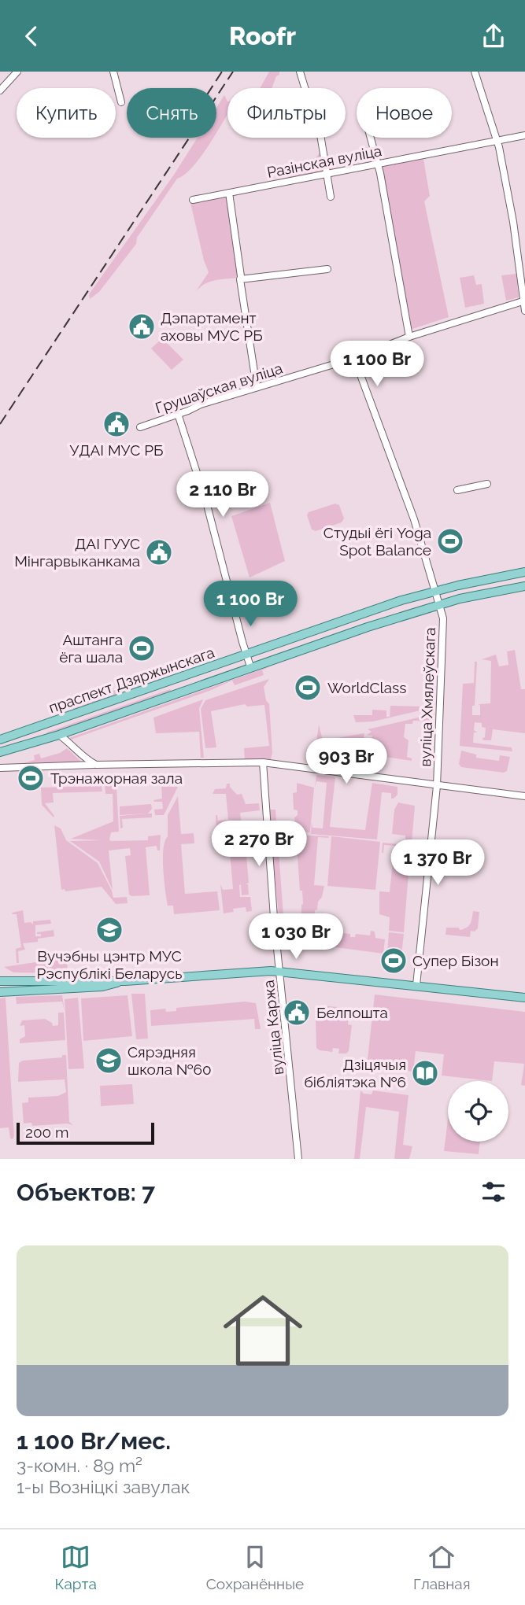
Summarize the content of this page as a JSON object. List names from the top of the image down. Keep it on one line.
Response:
{"streets":{"main road":["праспект Дзяржынскага"],"street":["Разінская вуліца","Грушаўская вуліца","вуліца Хмялеўскага","вуліца Каржа"]},"crossings":[["Грушаўская вуліца","вуліца Хмялеўскага"],["праспект Дзяржынскага","вуліца Хмялеўскага"]],"places":{"public building":["Дэпартамент аховы МУС РБ","УДАІ МУС РБ","ДАІ ГУУС Мінгарвыканкама","Белпошта"],"sports":["Студыі ёгі Yoga Spot Balance","Аштанга ёга шала","WorldClass","Трэнажорная зала","Супер Бізон"],"school or university":["Вучэбны цэнтр МУС Рэспублікі Беларусь","Сярэдняя школа №60"],"library":["Дзіцячыя бібліятэка №6"]},"scale_bar":"200 m","page":{"header":"Roofr","chip":["Купить","Снять","Фильтры","Новое"],"price":["1 100 Br","2 110 Br","1 100 Br","903 Br","2 270 Br","1 370 Br","1 030 Br"],"scale":"200 m","heading":"Объектов: 7","list":[{"name":"1 100 Br/мес.","note":"3-комн. · 89 m² · 1-ы Возніцкі завулак"}],"tabs":["Карта","Сохранённые","Главная"]}}
